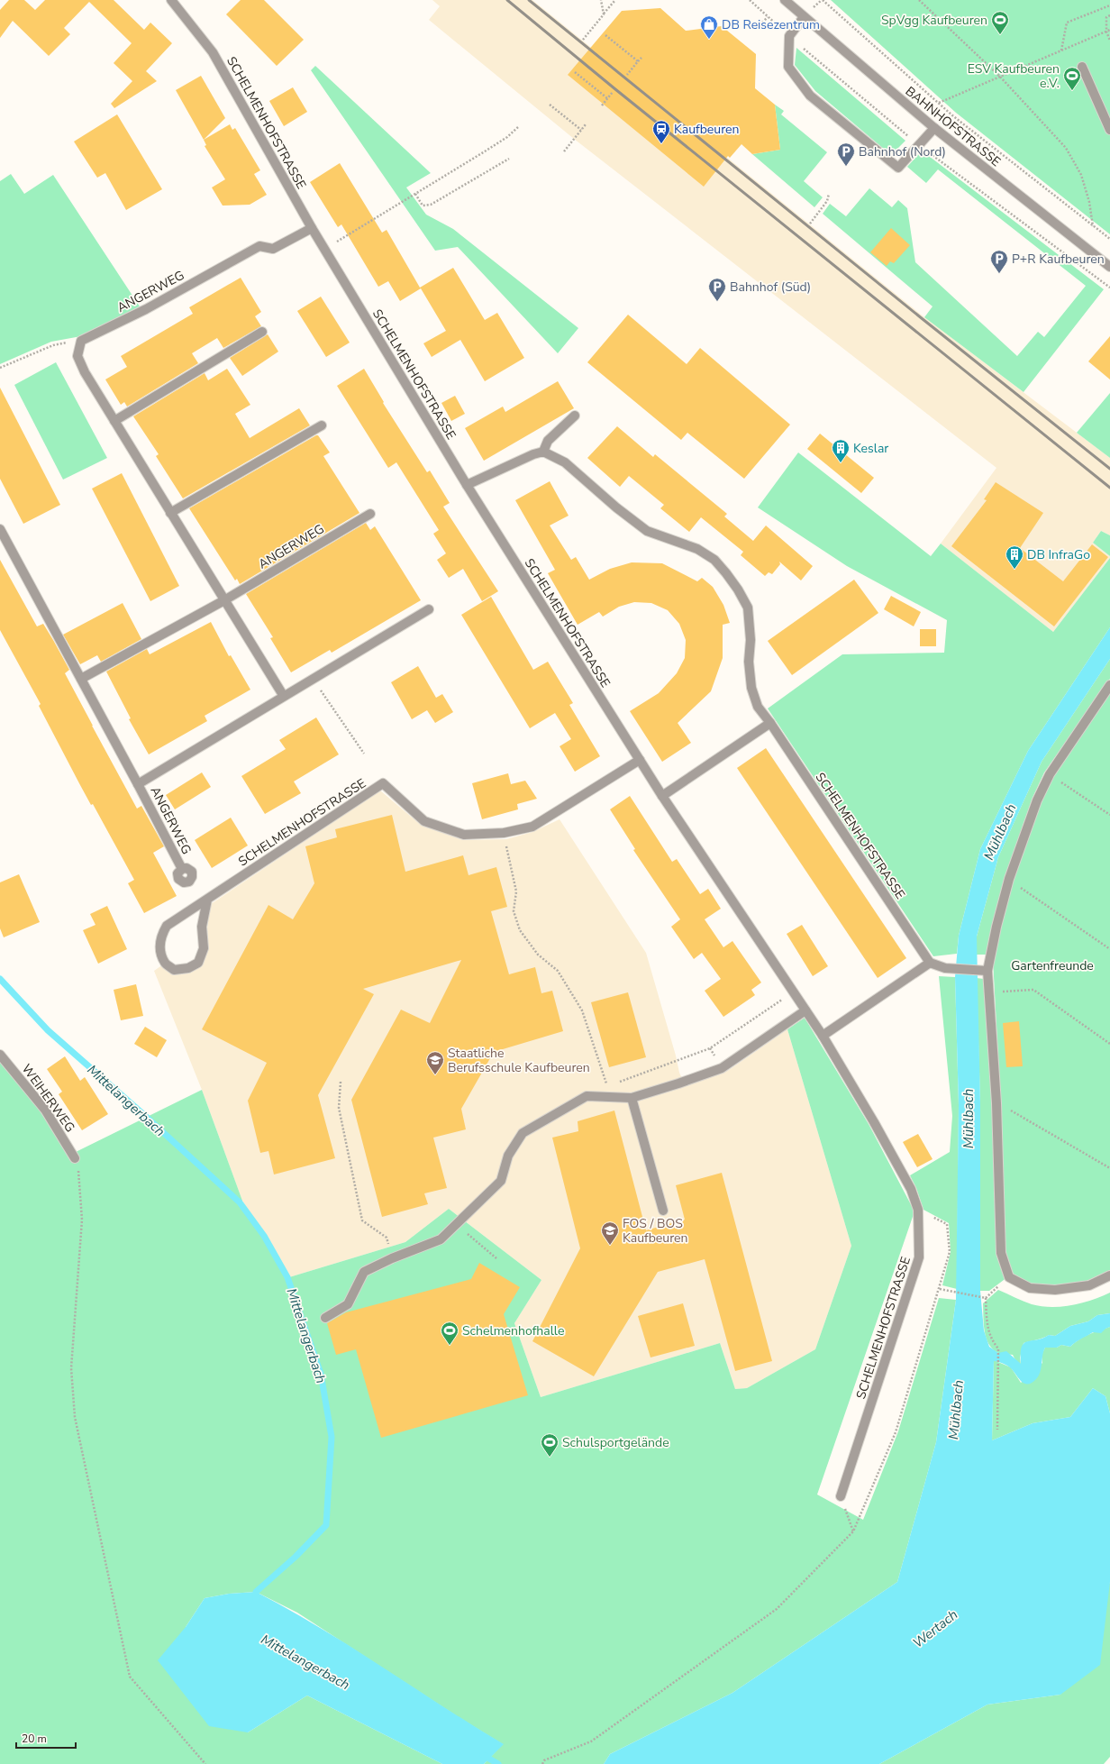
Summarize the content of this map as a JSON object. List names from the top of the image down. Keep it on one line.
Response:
{"streets":{"street":["SCHELMENHOFSTRASSE","BAHNHOFSTRASSE","ANGERWEG","WEIHERWEG"]},"crossings":[["SCHELMENHOFSTRASSE","ANGERWEG"]],"water":["Mühlbach","Mittelangerbach","Wertach"],"parks":["Gartenfreunde"],"places":{"sports":["SpVgg Kaufbeuren","ESV Kaufbeuren e.V.","Schelmenhofhalle","Schulsportgelände"],"shop":["DB Reisezentrum"],"station":["Kaufbeuren"],"parking":["Bahnhof (Nord)","P+R Kaufbeuren","Bahnhof (Süd)"],"building":["Keslar","DB InfraGo"],"school or university":["Staatliche Berufsschule Kaufbeuren","FOS / BOS Kaufbeuren"]},"scale_bar":"20 m"}
